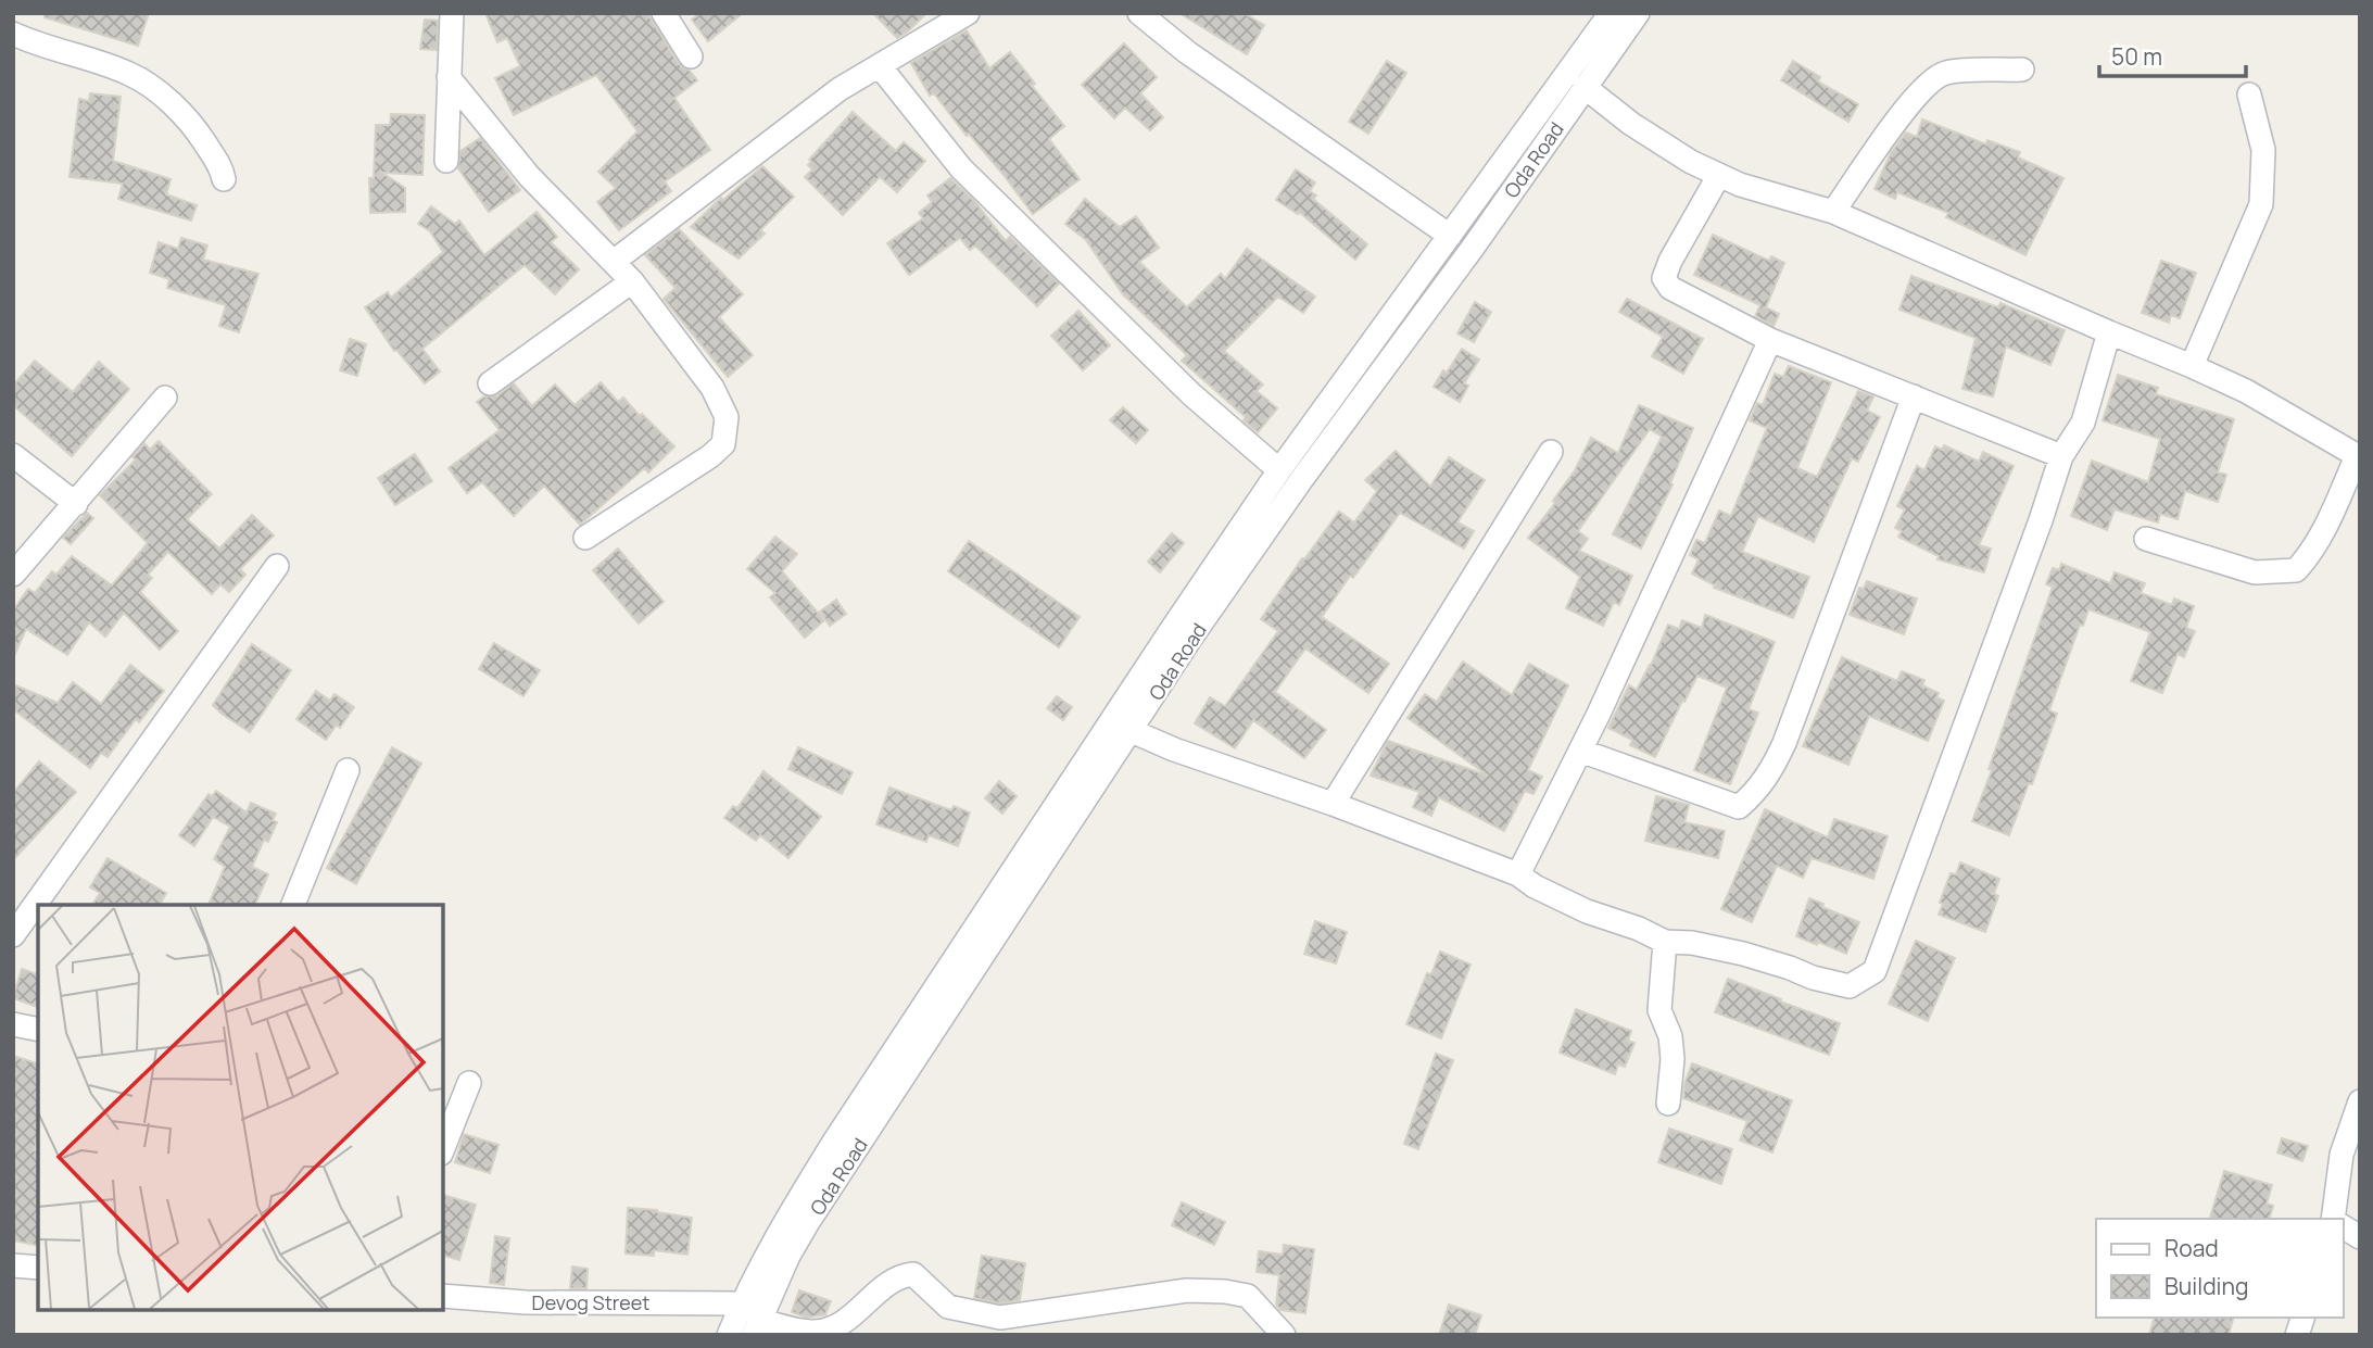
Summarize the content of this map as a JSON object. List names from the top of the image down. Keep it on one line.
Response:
{"streets":{"street":["Oda Road","Devog Street"]},"crossings":[["Oda Road","Devog Street"]],"legend":["Road","Building"],"scale_bar":"50 m"}
